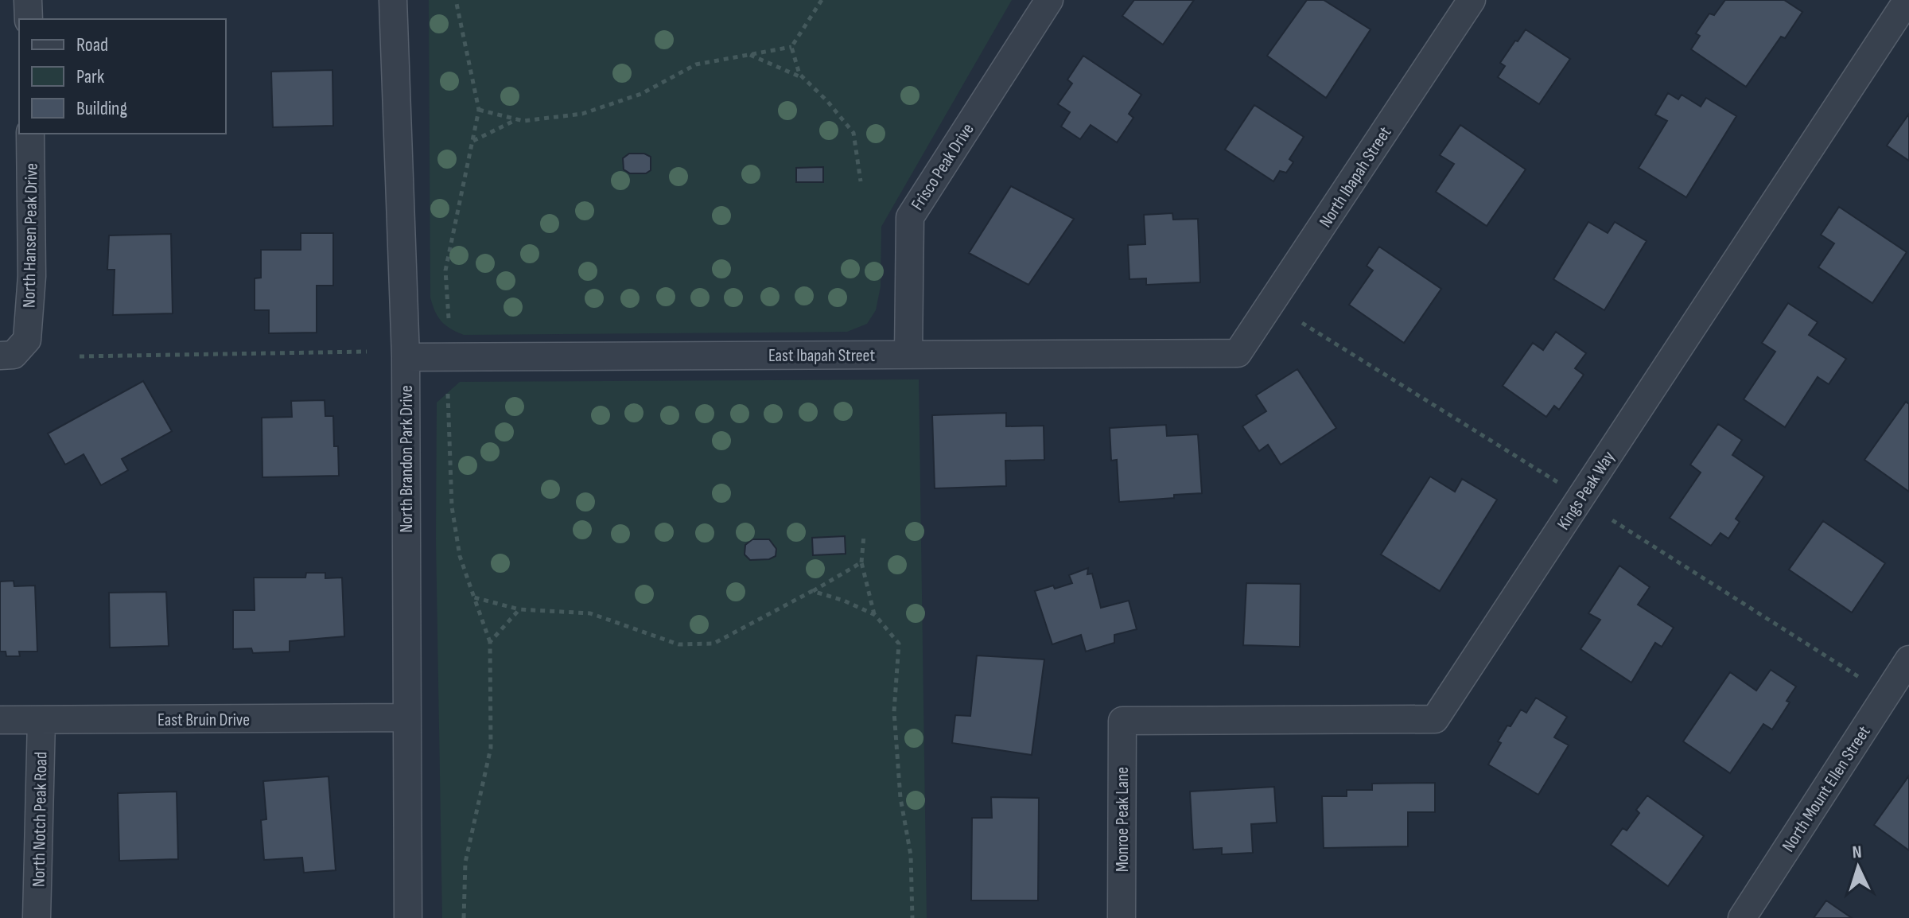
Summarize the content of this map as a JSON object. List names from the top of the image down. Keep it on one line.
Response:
{"streets":{"street":["Frisco Peak Drive","North Ibapah Street","North Hansen Peak Drive","East Ibapah Street","North Brandon Park Drive","Kings Peak Way","East Bruin Drive","North Mount Ellen Street","North Notch Peak Road","Monroe Peak Lane"]},"crossings":[["Frisco Peak Drive","East Ibapah Street"],["North Ibapah Street","East Ibapah Street"],["East Ibapah Street","North Brandon Park Drive"],["North Brandon Park Drive","East Bruin Drive"],["Kings Peak Way","Monroe Peak Lane"],["East Bruin Drive","North Notch Peak Road"]],"legend":["Road","Park","Building"],"north":"top"}
